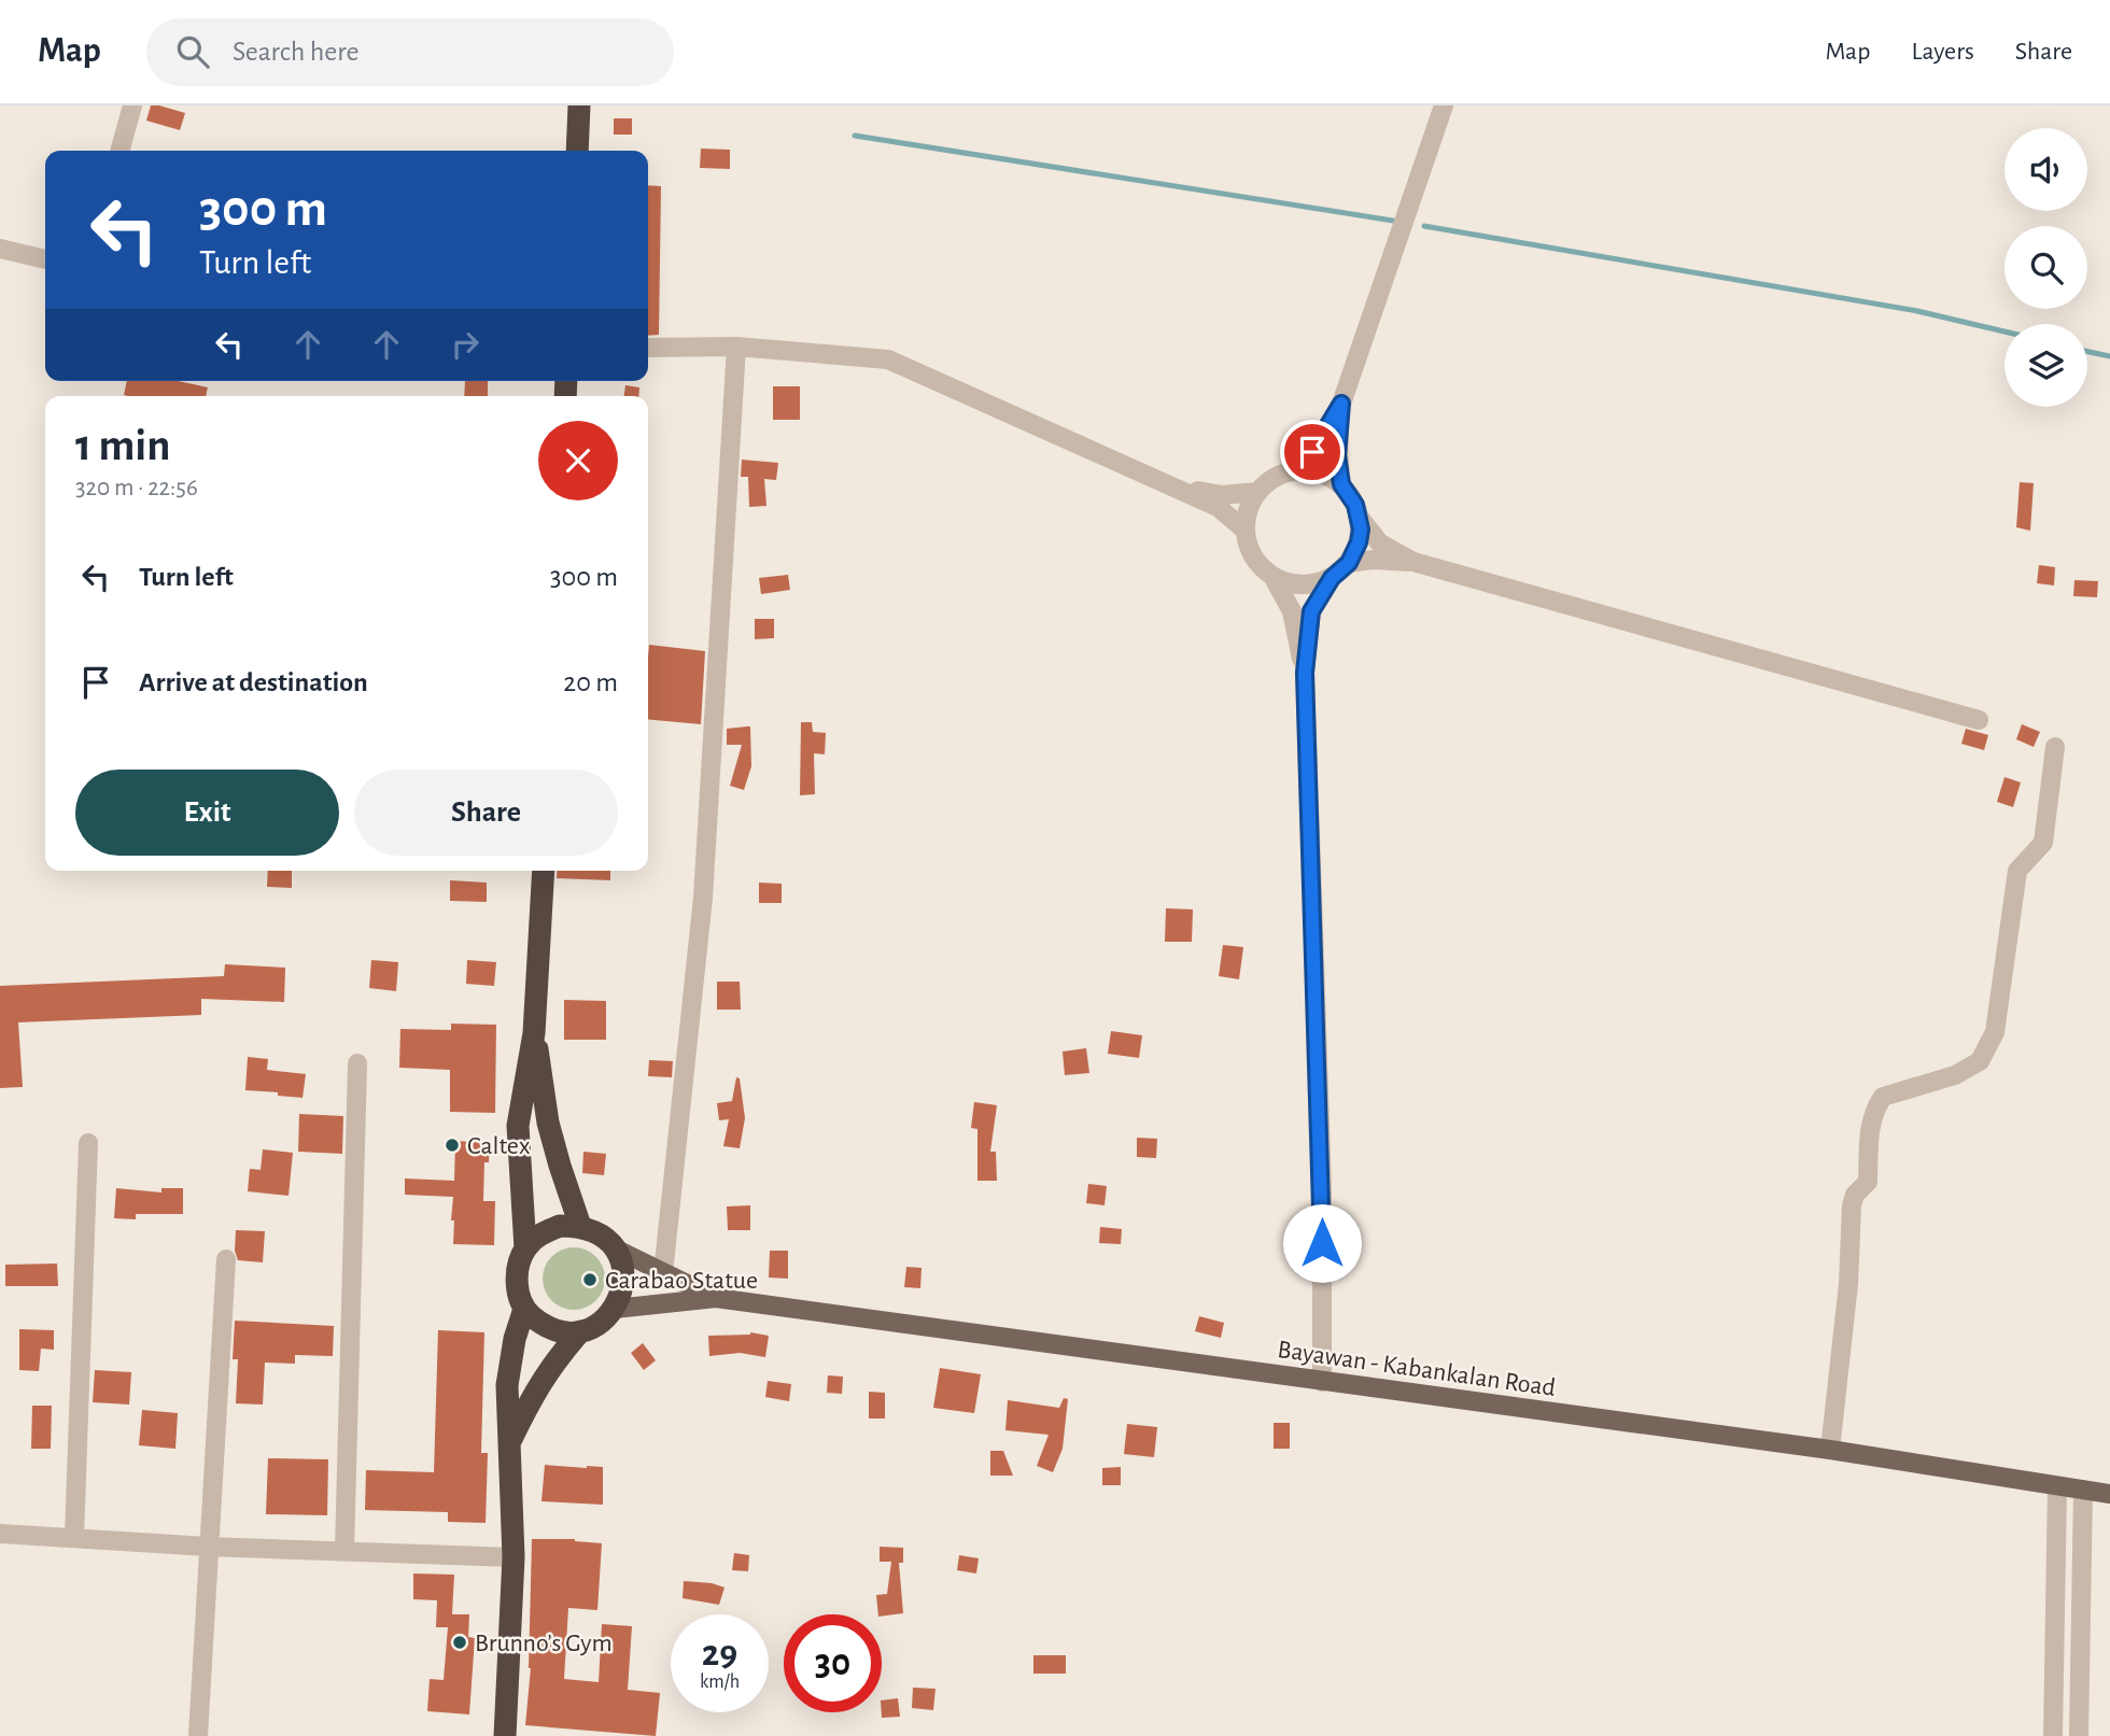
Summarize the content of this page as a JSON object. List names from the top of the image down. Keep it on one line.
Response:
{"streets":{"main road":["Bayawan - Kabankalan Road"]},"places":["Caltex","Carabao Statue","Brunno’s Gym"],"page":{"header":"Map","search":"Search here","nav":["Map","Layers","Share"],"turn":["300 m","Turn left"],"heading":["1 min","320 m · 22:56"],"list":[{"name":"Turn left","value":"300 m"},{"name":"Arrive at destination","value":"20 m"}],"buttons":["Exit","Share"],"speed":"29 km/h","limit":"30"}}
